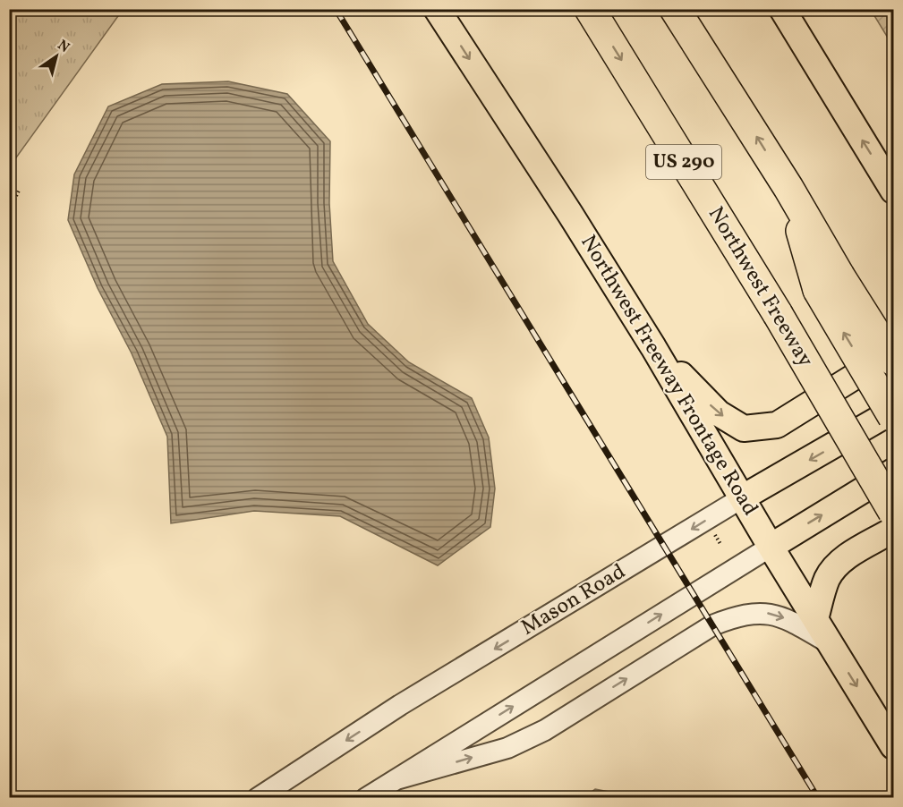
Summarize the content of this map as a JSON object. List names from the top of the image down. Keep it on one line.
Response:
{"streets":{"highway":["US 290","Northwest Freeway"],"main road":["Northwest Freeway Frontage Road","Mason Road"]},"crossings":[["Northwest Freeway Frontage Road","Mason Road"]],"one_way":["Northwest Freeway Frontage Road"],"north":"top right"}
